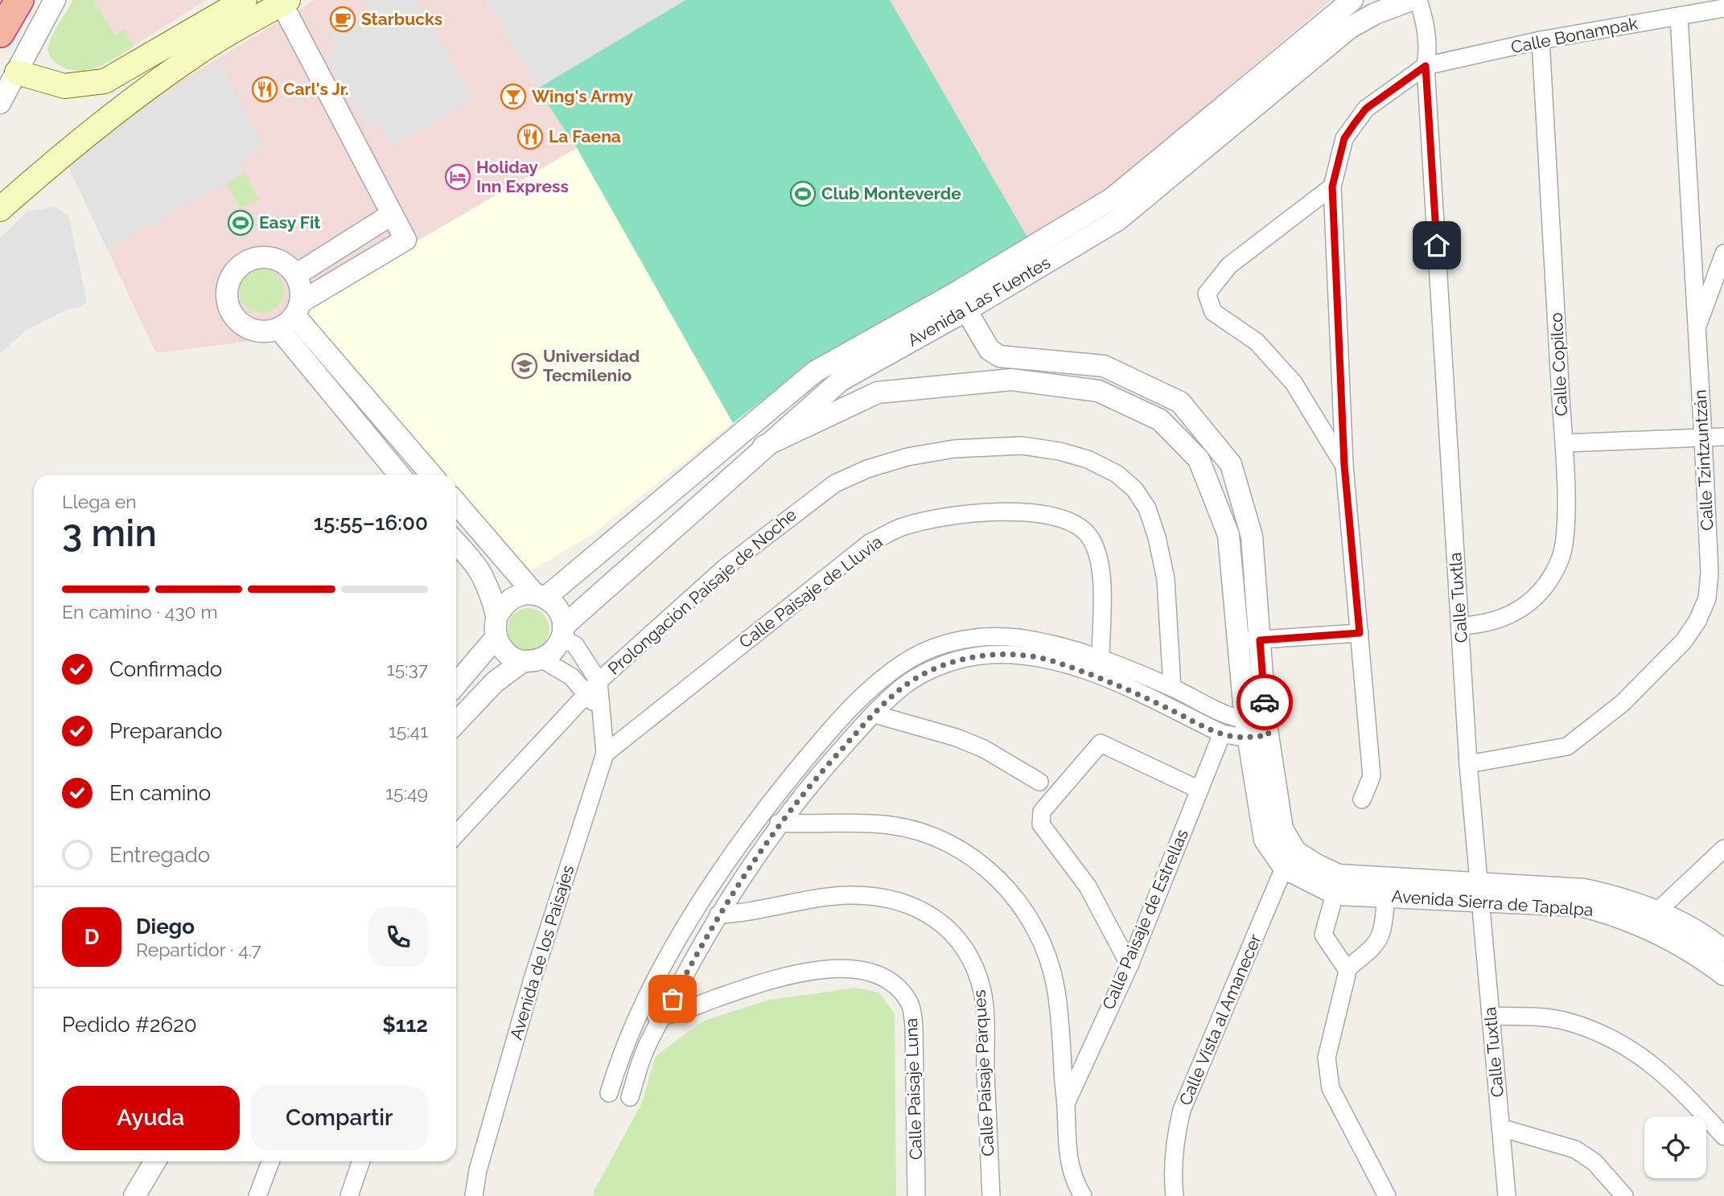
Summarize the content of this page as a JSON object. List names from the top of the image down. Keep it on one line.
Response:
{"streets":{"street":["Calle Bonampak","Avenida Las Fuentes","Calle Copilco","Calle Tzintzuntzán","Prolongación Paisaje de Noche","Calle Paisaje de Lluvia","Calle Tuxtla","Avenida Sierra de Tapalpa","Calle Paisaje de Estrellas","Avenida de los Paisajes","Calle Vista al Amanecer","Calle Paisaje Parques","Calle Paisaje Luna"]},"crossings":[["Calle Bonampak","Calle Copilco"],["Calle Bonampak","Calle Tzintzuntzán"],["Calle Bonampak","Calle Tuxtla"],["Avenida Las Fuentes","Avenida de los Paisajes"],["Calle Copilco","Calle Tuxtla"],["Calle Tzintzuntzán","Calle Tuxtla"],["Prolongación Paisaje de Noche","Avenida de los Paisajes"],["Calle Paisaje de Lluvia","Avenida de los Paisajes"],["Calle Tuxtla","Avenida Sierra de Tapalpa"],["Avenida Sierra de Tapalpa","Calle Vista al Amanecer"]],"places":{"cafe":["Starbucks"],"restaurant":["Carl's Jr.","La Faena"],"bar":["Wing's Army"],"hotel":["Holiday Inn Express"],"sports":["Club Monteverde","Easy Fit"],"school or university":["Universidad Tecmilenio"]},"page":{"heading":["3 min","Llega en","15:55–16:00"],"panel":["Diego","Repartidor · 4.7","Pedido #2620","$112"],"bar":"En camino · 430 m","list":[["Confirmado","15:37"],["Preparando","15:41"],["En camino","15:49"],"Entregado"],"round":"D","buttons":["Ayuda","Compartir"]}}
